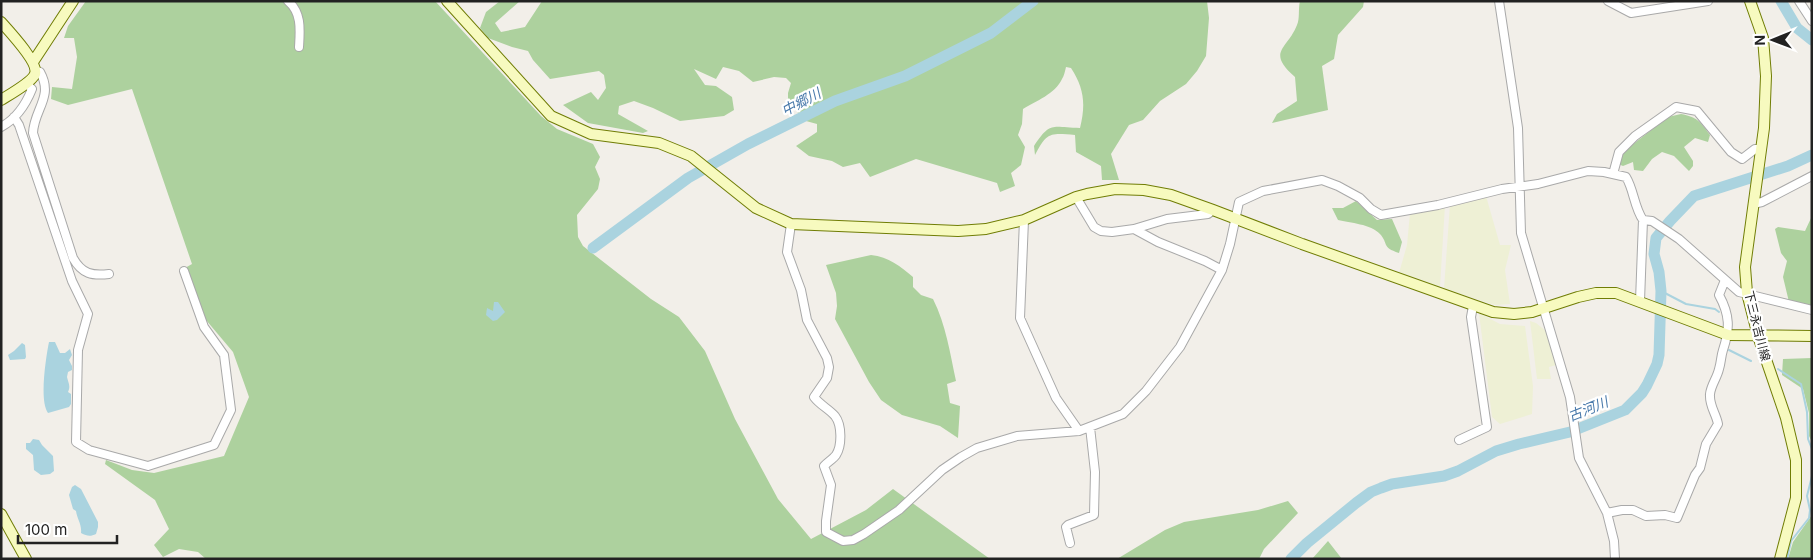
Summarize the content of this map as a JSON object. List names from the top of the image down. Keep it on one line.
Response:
{"streets":{"street":["下三永吉川線"]},"water":["中郷川","古河川"],"scale_bar":"100 m","north":"left"}
